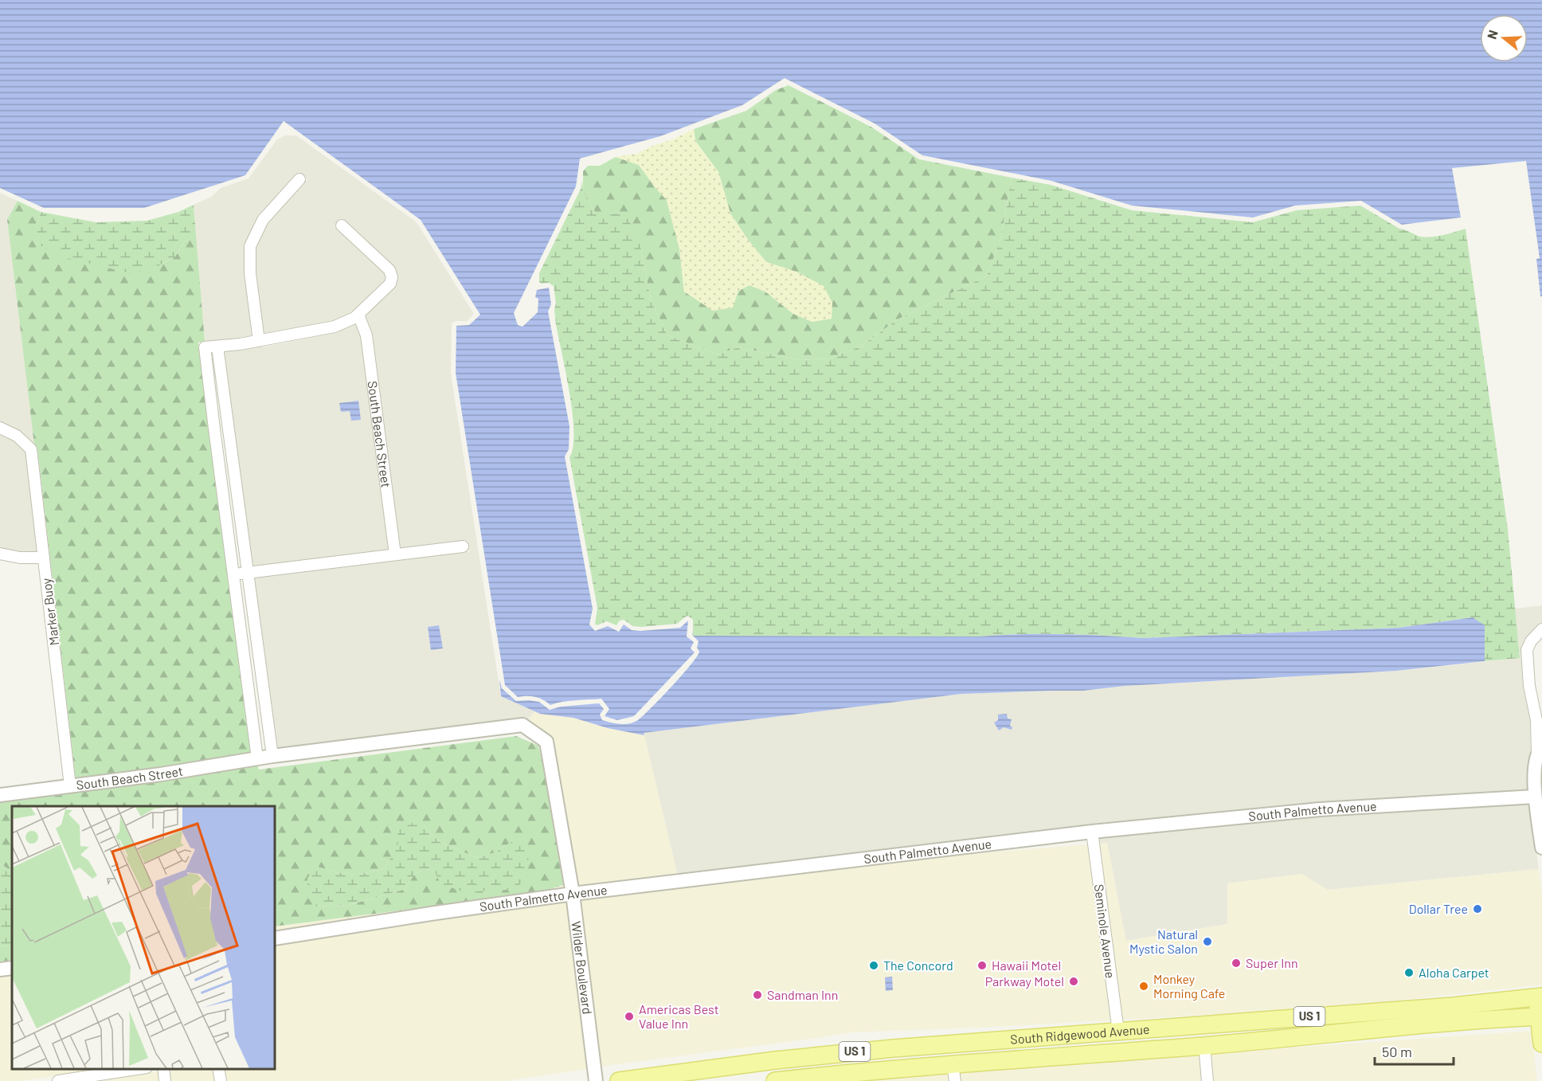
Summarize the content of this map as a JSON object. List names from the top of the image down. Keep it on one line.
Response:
{"streets":{"main road":["US 1","South Ridgewood Avenue"],"street":["South Beach Street","Marker Buoy","South Palmetto Avenue","Seminole Avenue","Wilder Boulevard"]},"crossings":[["South Beach Street","Marker Buoy"],["South Beach Street","Wilder Boulevard"],["South Palmetto Avenue","Seminole Avenue"],["South Palmetto Avenue","Wilder Boulevard"],["Seminole Avenue","South Ridgewood Avenue"]],"places":["Dollar Tree","Natural Mystic Salon","Super Inn","The Concord","Hawaii Motel","Aloha Carpet","Parkway Motel","Monkey Morning Cafe","Sandman Inn","Americas Best Value Inn"],"scale_bar":"50 m","north":"left"}
